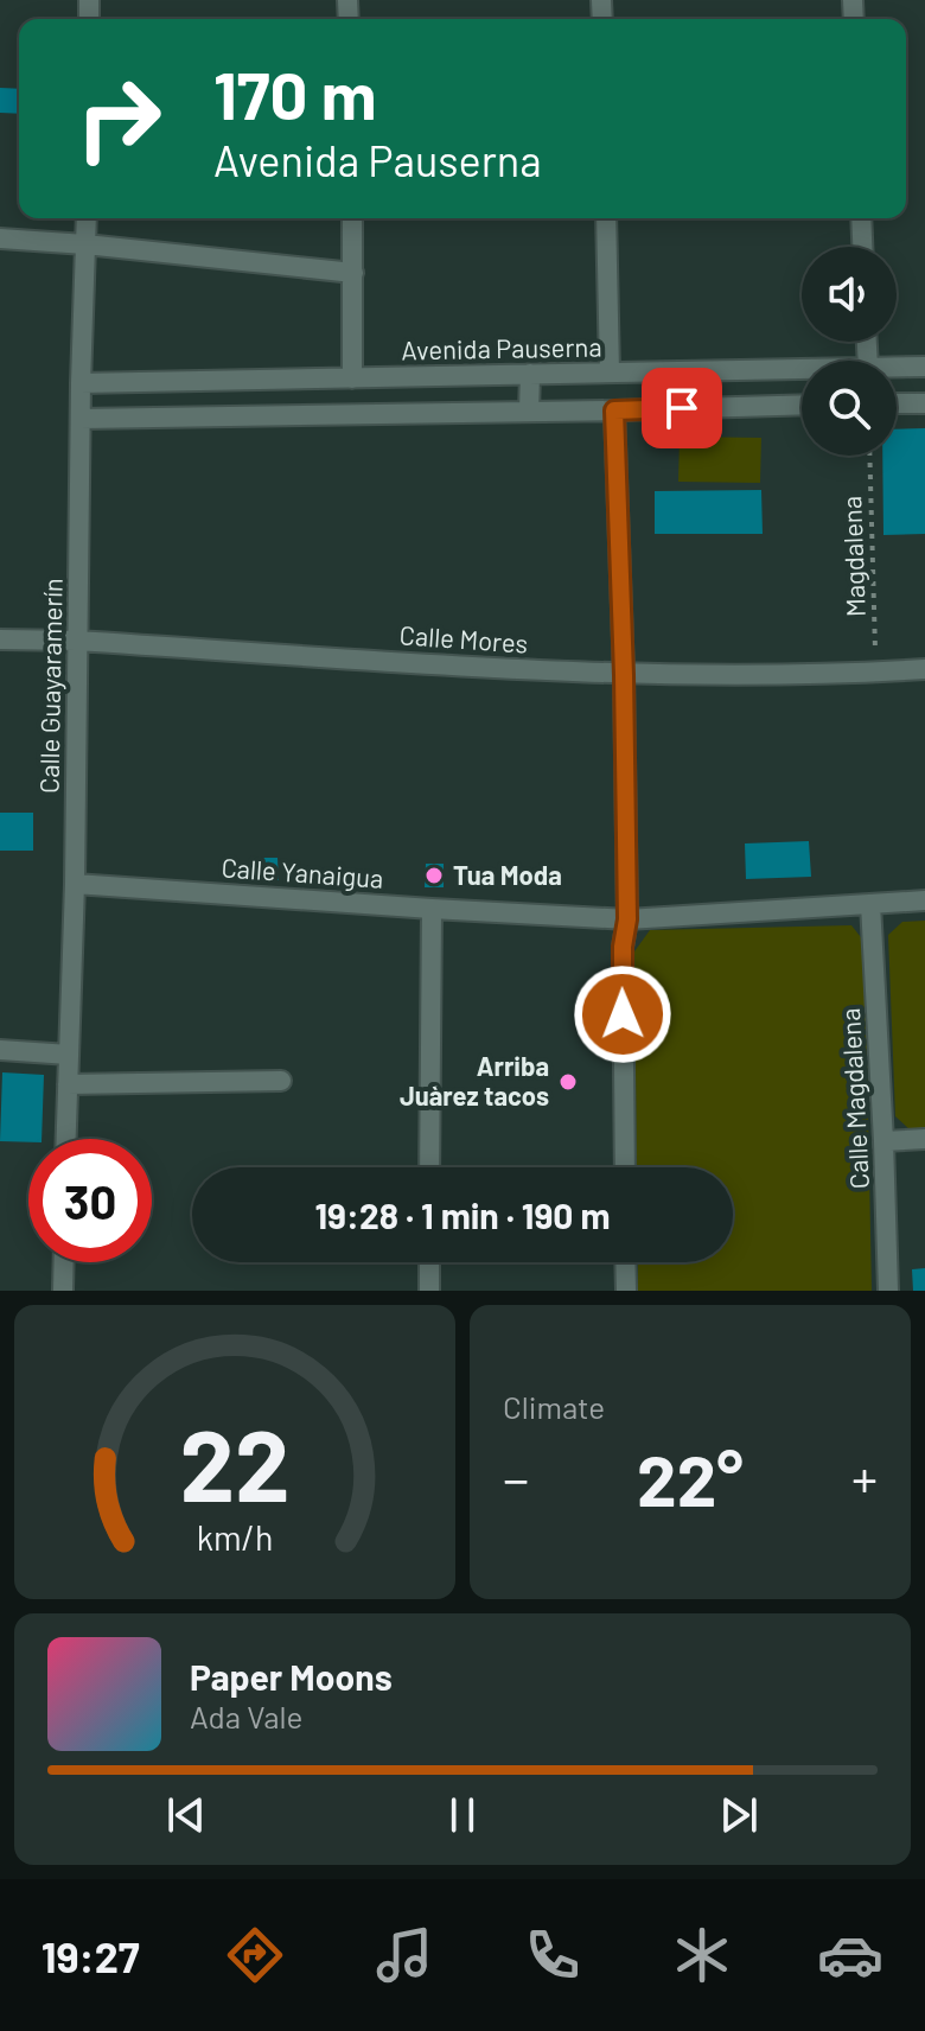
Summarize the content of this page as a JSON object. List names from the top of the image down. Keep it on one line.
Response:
{"streets":{"street":["Avenida Pauserna","Calle Mores","Calle Guayaramerín","Calle Yanaigua","Calle Magdalena"],"path":["Magdalena"]},"crossings":[["Avenida Pauserna","Calle Guayaramerín"],["Magdalena","Calle Mores"],["Calle Mores","Calle Guayaramerín"],["Calle Guayaramerín","Calle Yanaigua"],["Calle Yanaigua","Calle Magdalena"]],"places":["Tua Moda","Arriba Juàrez tacos"],"page":{"turn":["170 m","Avenida Pauserna"],"limit":"30","trip":"19:28 · 1 min · 190 m","tile":"Climate","heat":["−","22°","+"],"song":["Paper Moons","Ada Vale"],"tabs":"19:27","gauge":["22","km/h"]}}
